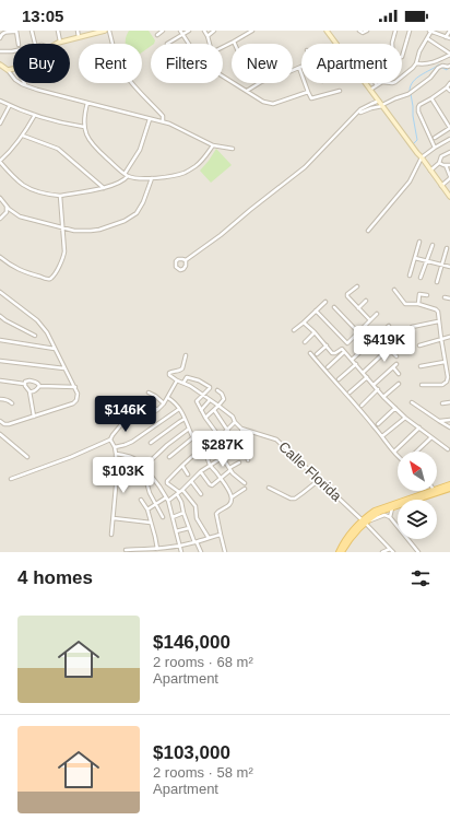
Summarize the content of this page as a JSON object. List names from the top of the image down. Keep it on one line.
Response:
{"streets":{"street":["Calle Florida"]},"north":"top left","page":{"status":"13:05","chip":["Buy","Rent","Filters","New","Apartment"],"price":["$419K","$146K","$287K","$103K"],"heading":"4 homes","list":[{"name":"$146,000","note":"2 rooms · 68 m² · Apartment"},{"name":"$103,000","note":"2 rooms · 58 m² · Apartment"}]}}
